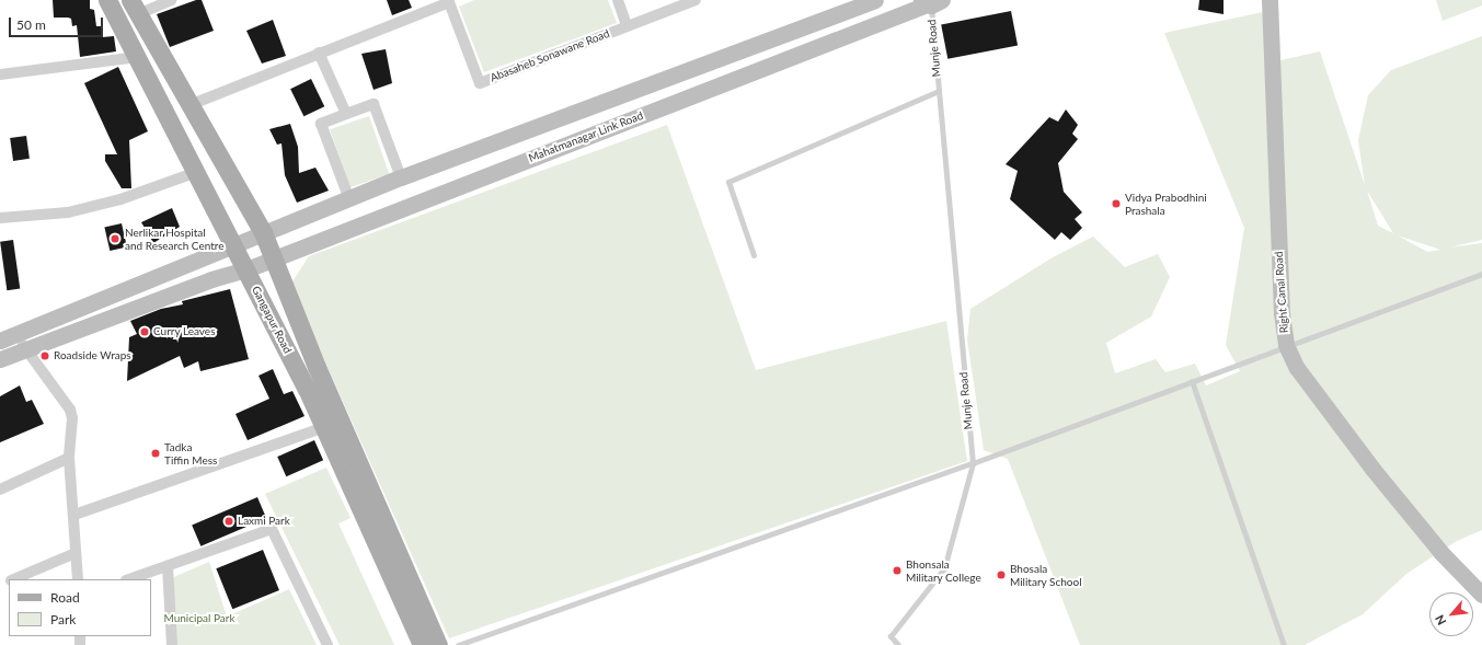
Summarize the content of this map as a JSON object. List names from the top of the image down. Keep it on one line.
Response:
{"streets":{"main road":["Mahatmanagar Link Road","Right Canal Road","Gangapur Road"],"street":["Abasaheb Sonawane Road"],"lane":["Munje Road"]},"crossings":[["Munje Road","Mahatmanagar Link Road"],["Abasaheb Sonawane Road","Gangapur Road"],["Mahatmanagar Link Road","Gangapur Road"]],"parks":["Municipal Park"],"places":["Vidya Prabodhini Prashala","Nerlikar Hospital and Research Centre","Curry Leaves","Roadside Wraps","Tadka Tiffin Mess","Laxmi Park","Bhonsala Military College","Bhosala Military School"],"legend":["Road","Park"],"scale_bar":"50 m","north":"bottom left"}
